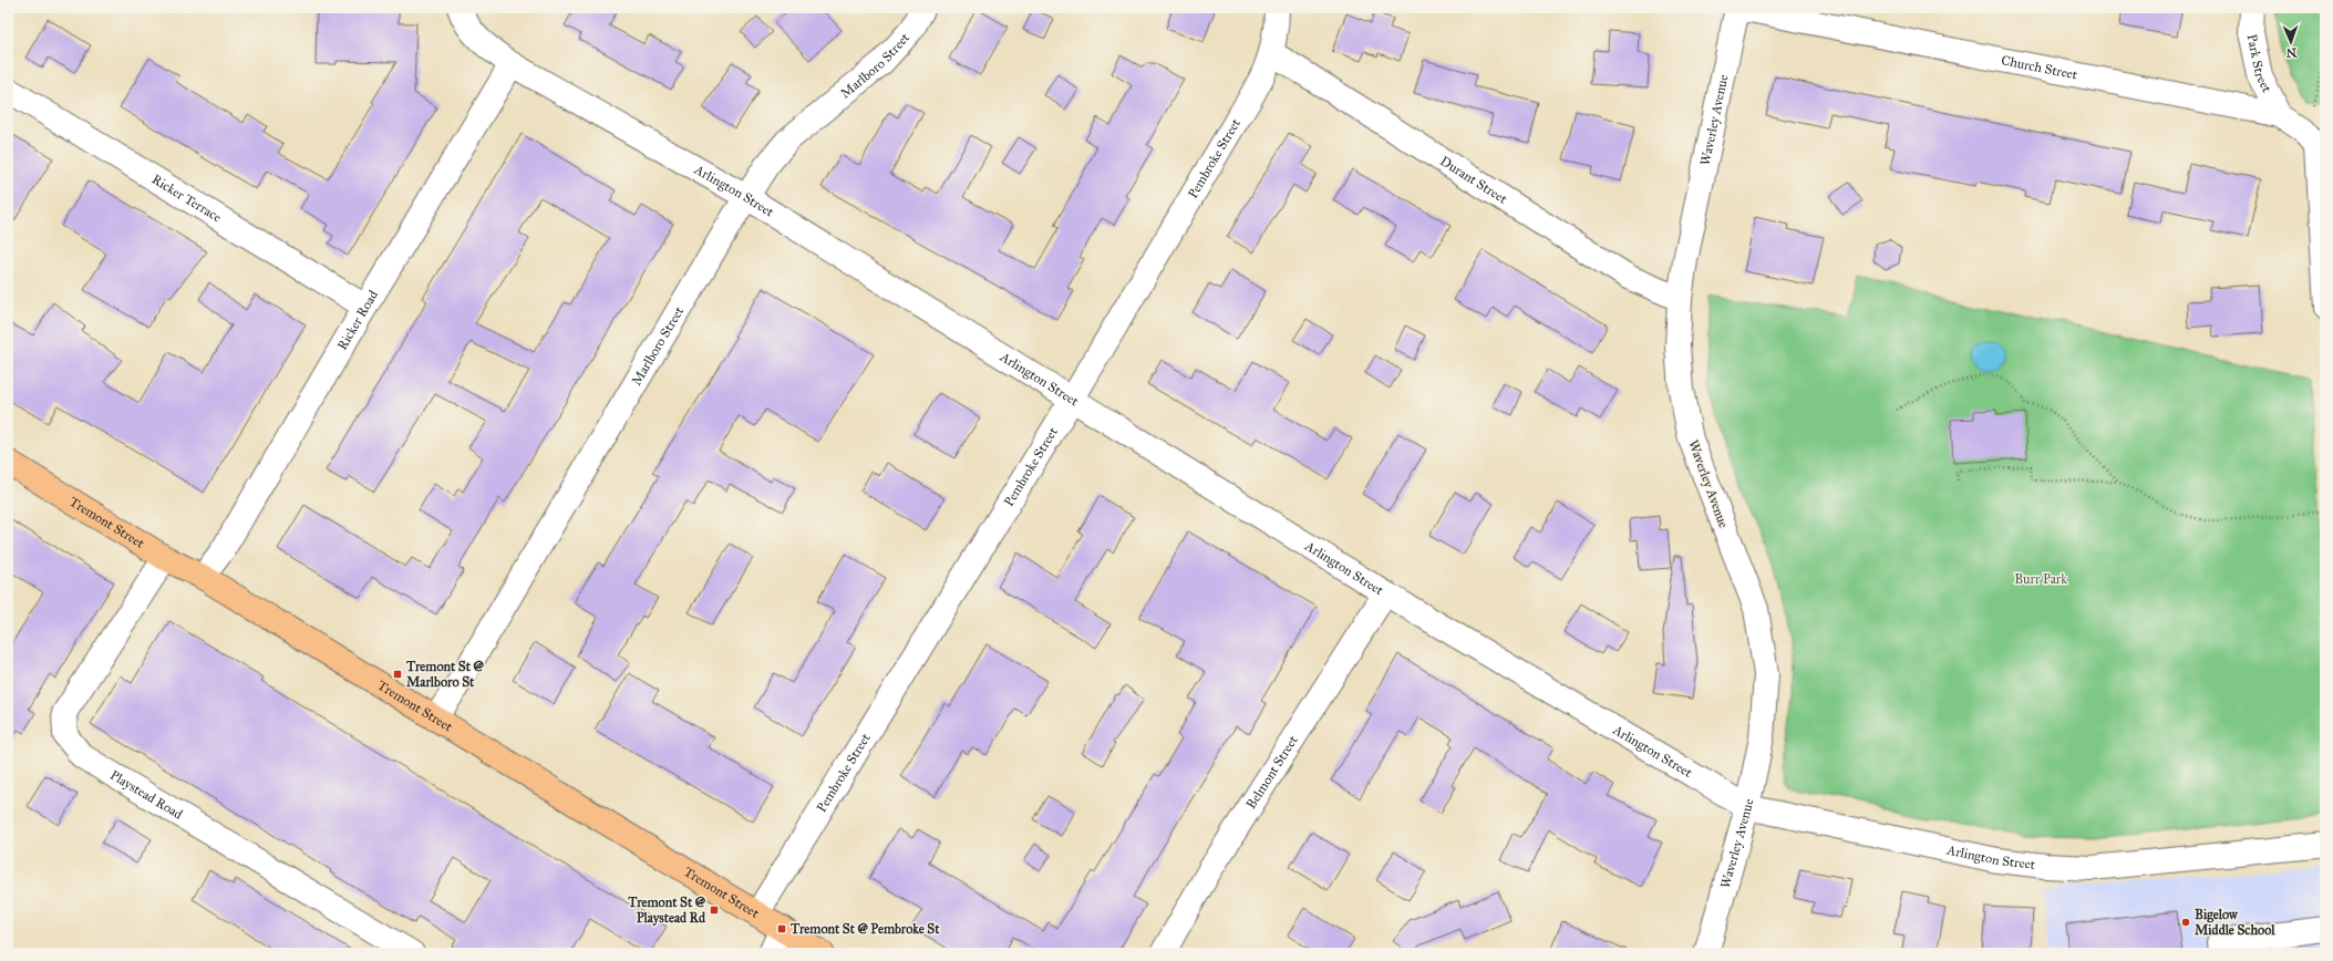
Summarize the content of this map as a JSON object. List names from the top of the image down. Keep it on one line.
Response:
{"streets":{"main road":["Tremont Street"],"street":["Park Street","Marlboro Street","Church Street","Waverley Avenue","Pembroke Street","Durant Street","Arlington Street","Ricker Terrace","Ricker Road","Belmont Street","Playstead Road"]},"crossings":[["Park Street","Church Street"],["Marlboro Street","Arlington Street"],["Marlboro Street","Tremont Street"],["Church Street","Waverley Avenue"],["Waverley Avenue","Durant Street"],["Waverley Avenue","Arlington Street"],["Pembroke Street","Durant Street"],["Pembroke Street","Arlington Street"],["Pembroke Street","Tremont Street"],["Arlington Street","Ricker Road"],["Arlington Street","Belmont Street"],["Ricker Terrace","Ricker Road"],["Ricker Road","Tremont Street"],["Tremont Street","Playstead Road"]],"parks":["Burr Park"],"places":{"transit":["Tremont St @ Marlboro St","Tremont St @ Playstead Rd","Tremont St @ Pembroke St"],"other":["Bigelow Middle School"]},"north":"bottom"}
